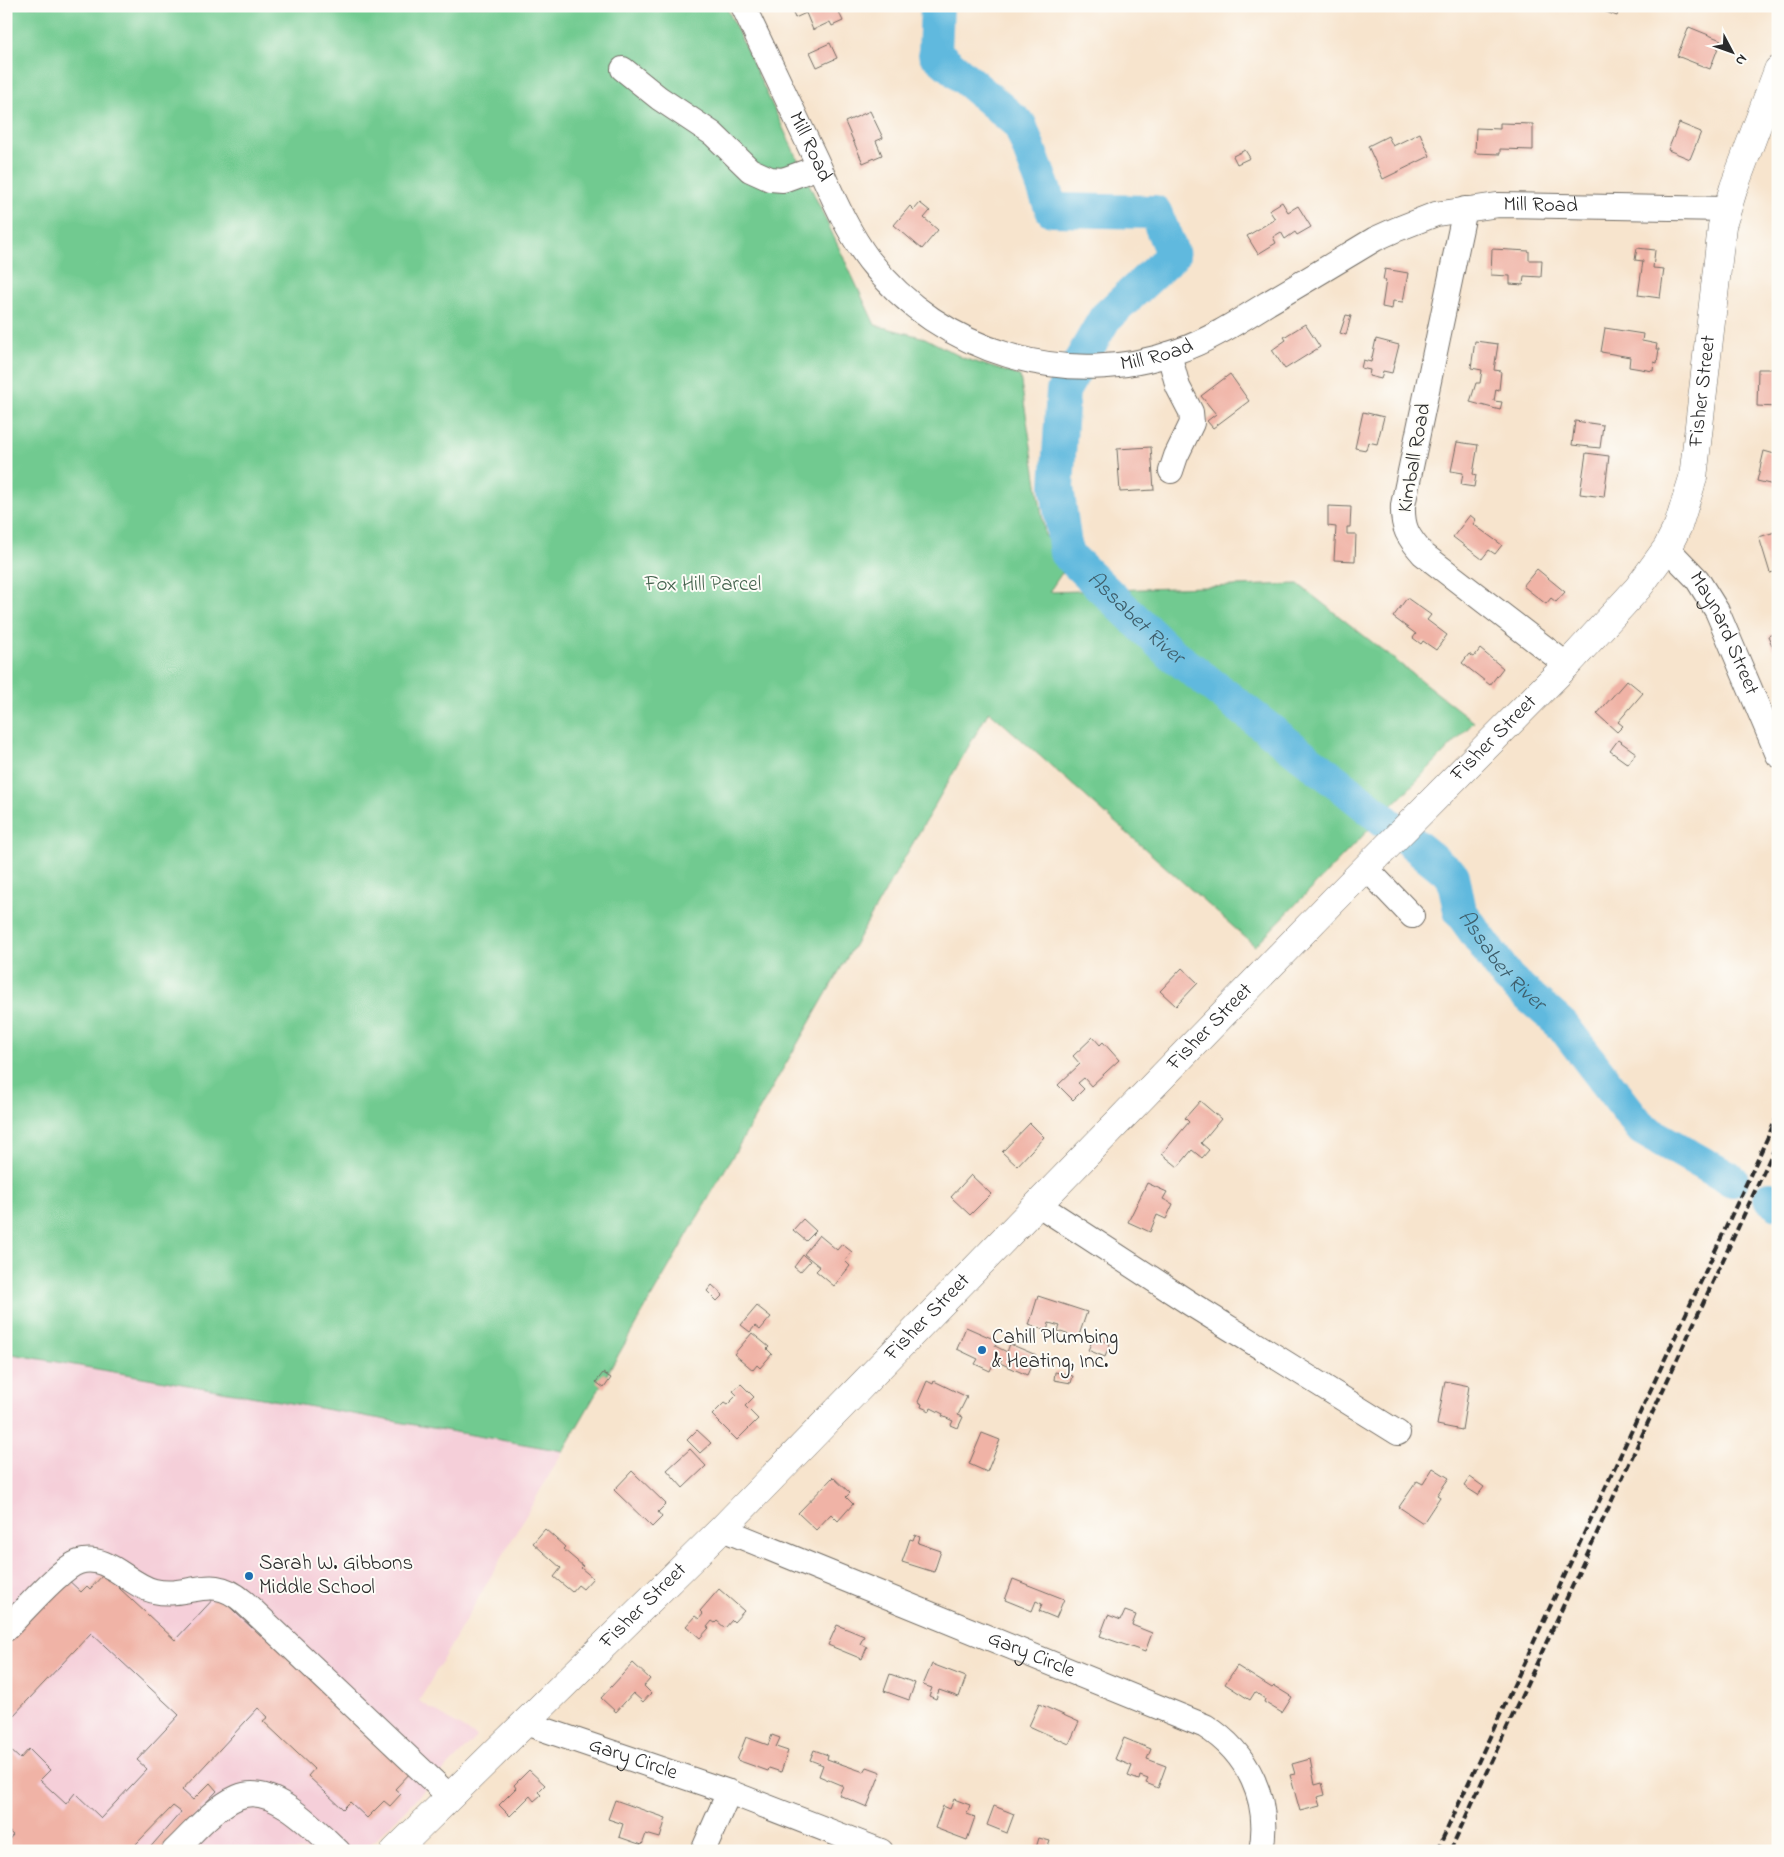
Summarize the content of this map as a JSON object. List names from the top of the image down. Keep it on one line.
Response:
{"streets":{"main road":["Fisher Street"],"street":["Mill Road","Kimball Road","Maynard Street","Gary Circle"]},"crossings":[["Mill Road","Fisher Street"],["Mill Road","Kimball Road"],["Fisher Street","Kimball Road"],["Fisher Street","Maynard Street"],["Fisher Street","Gary Circle"]],"water":["Assabet River"],"parks":["Fox Hill Parcel"],"places":["Cahill Plumbing & Heating, Inc.","Sarah W. Gibbons Middle School"],"north":"bottom right"}
